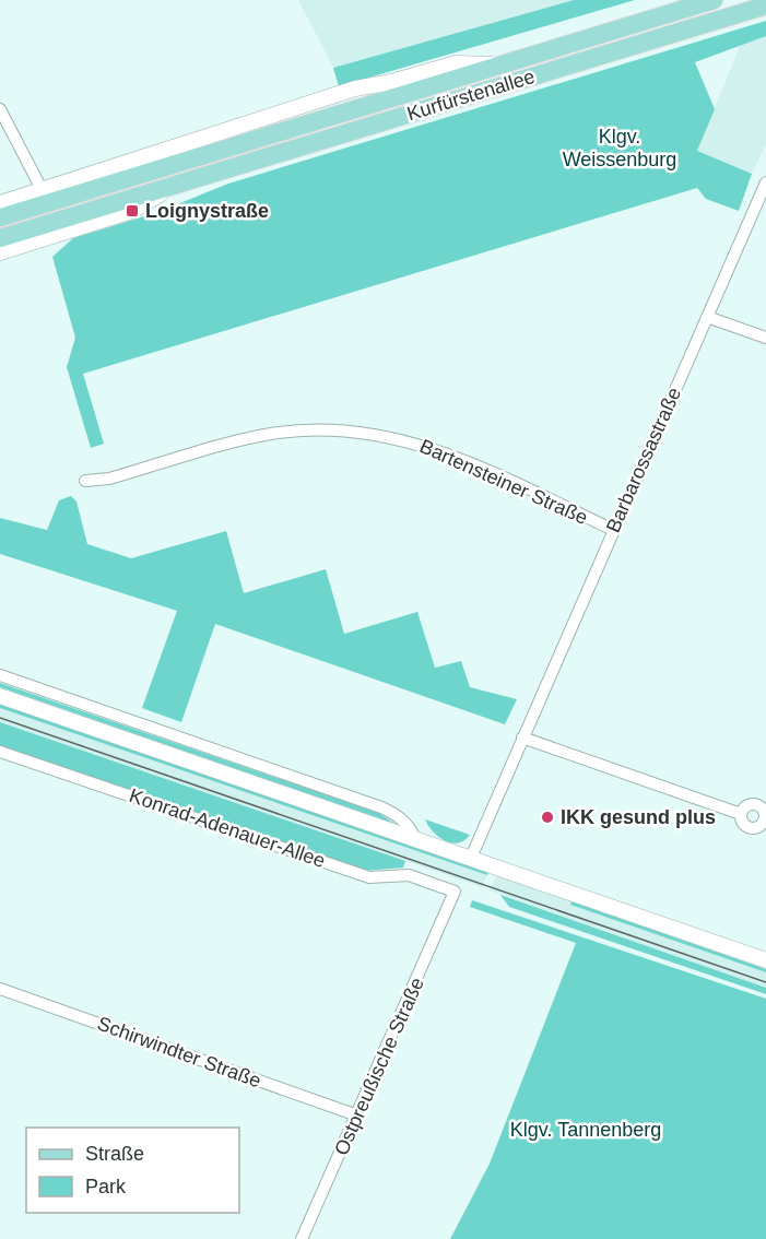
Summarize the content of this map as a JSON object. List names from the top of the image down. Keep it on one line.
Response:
{"streets":{"main road":["Kurfürstenallee"],"street":["Barbarossastraße","Bartensteiner Straße","Konrad-Adenauer-Allee","Schirwindter Straße","Ostpreußische Straße"]},"crossings":[["Barbarossastraße","Bartensteiner Straße"],["Konrad-Adenauer-Allee","Ostpreußische Straße"],["Schirwindter Straße","Ostpreußische Straße"]],"parks":["Klgv. Weissenburg","Klgv. Tannenberg"],"places":{"transit":["Loignystraße"],"other":["IKK gesund plus"]},"legend":["Straße","Park"]}
